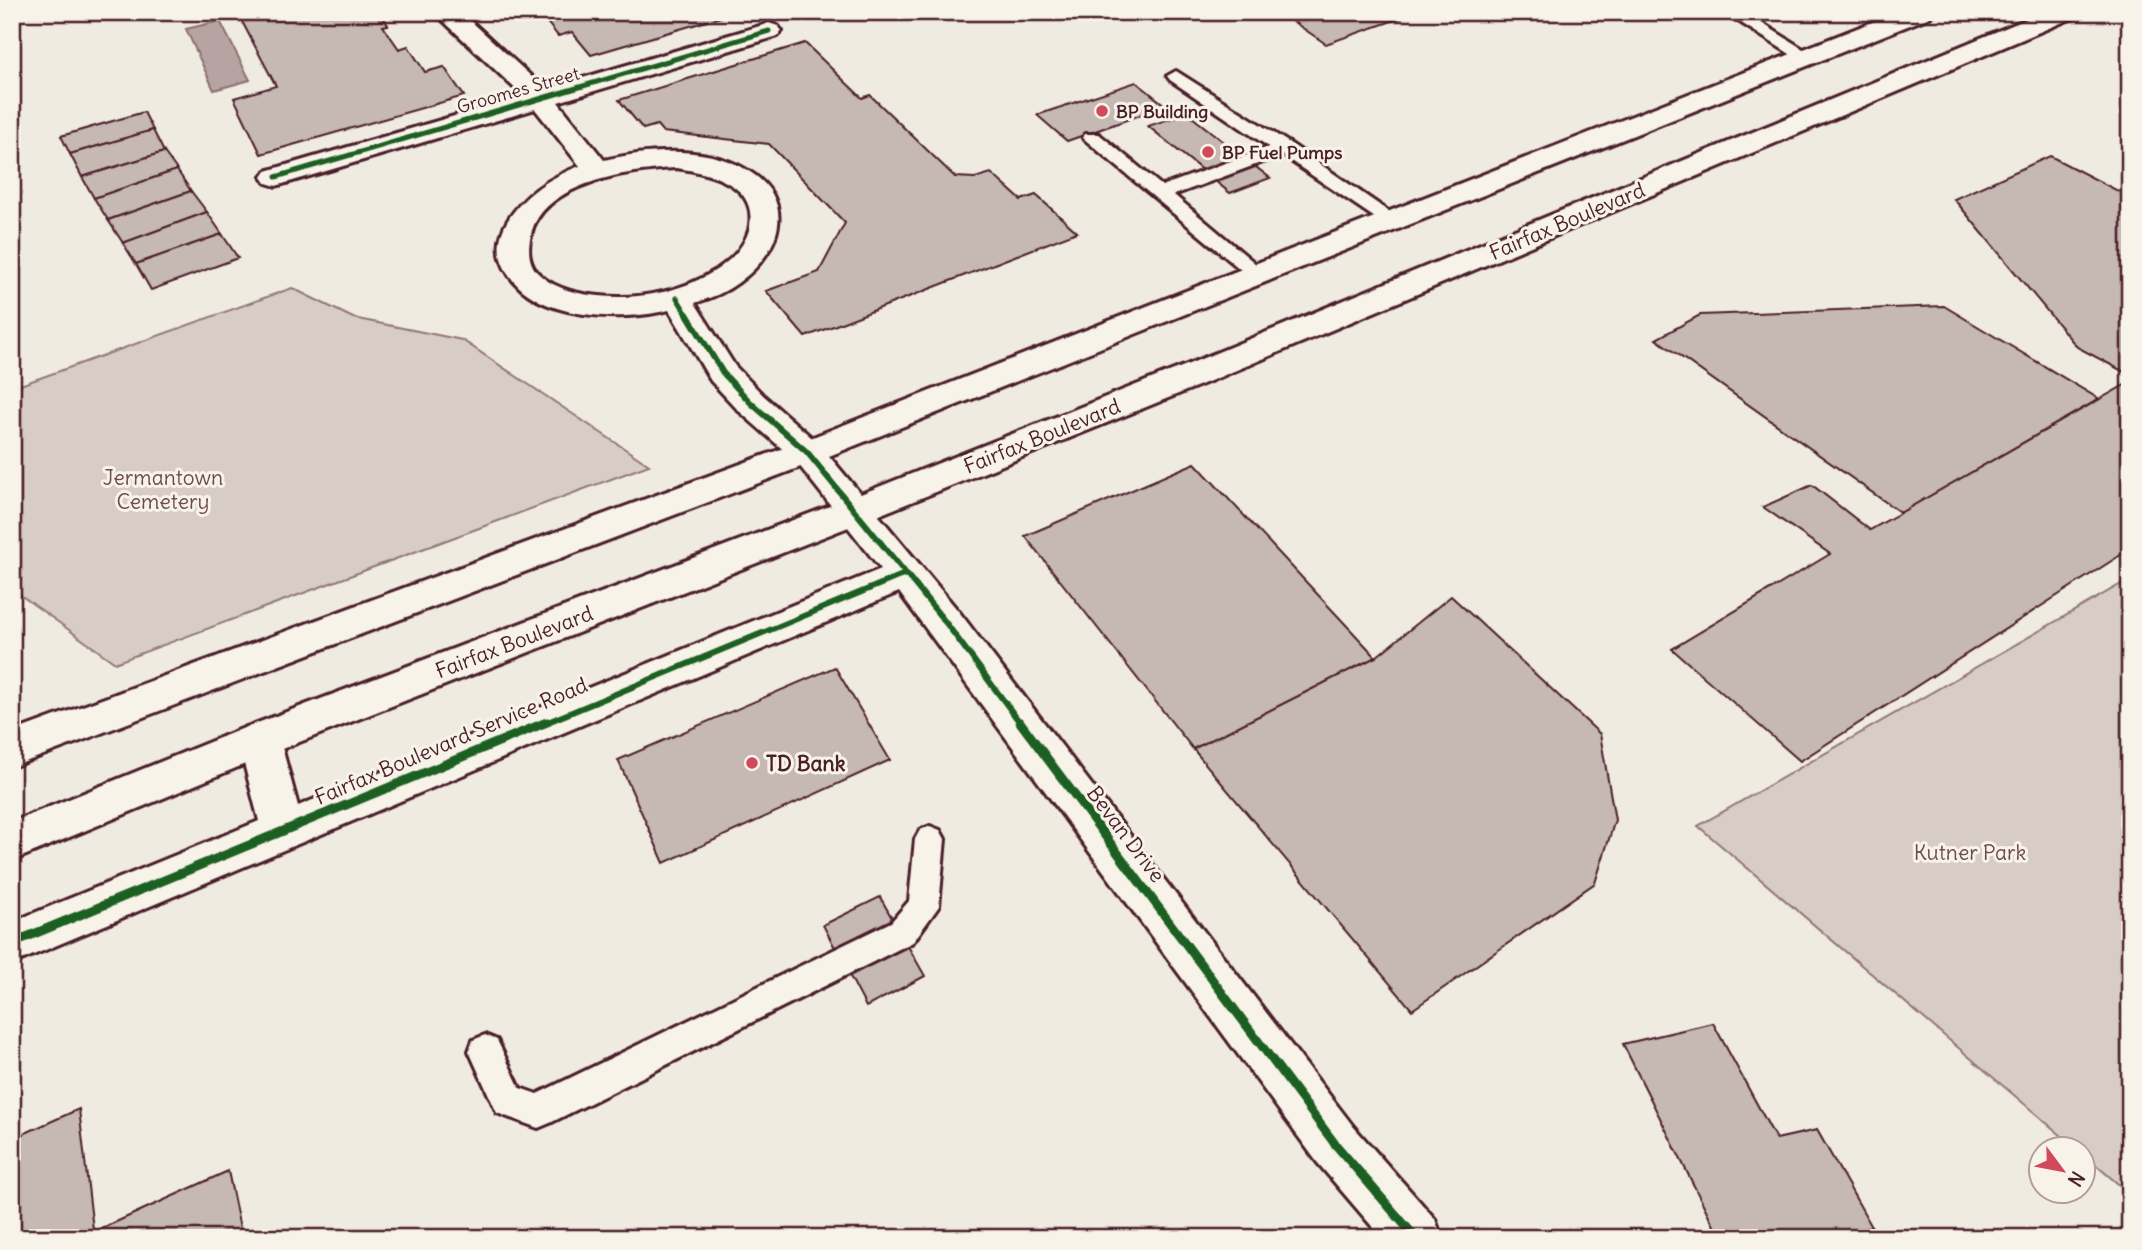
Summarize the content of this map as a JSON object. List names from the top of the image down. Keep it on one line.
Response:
{"streets":{"main road":["Groomes Street","Fairfax Boulevard","Fairfax Boulevard Service Road","Bevan Drive"]},"crossings":[["Fairfax Boulevard","Bevan Drive"],["Fairfax Boulevard Service Road","Bevan Drive"]],"parks":["Jermantown Cemetery","Kutner Park"],"places":["BP Building","BP Fuel Pumps","TD Bank"],"north":"bottom right"}
